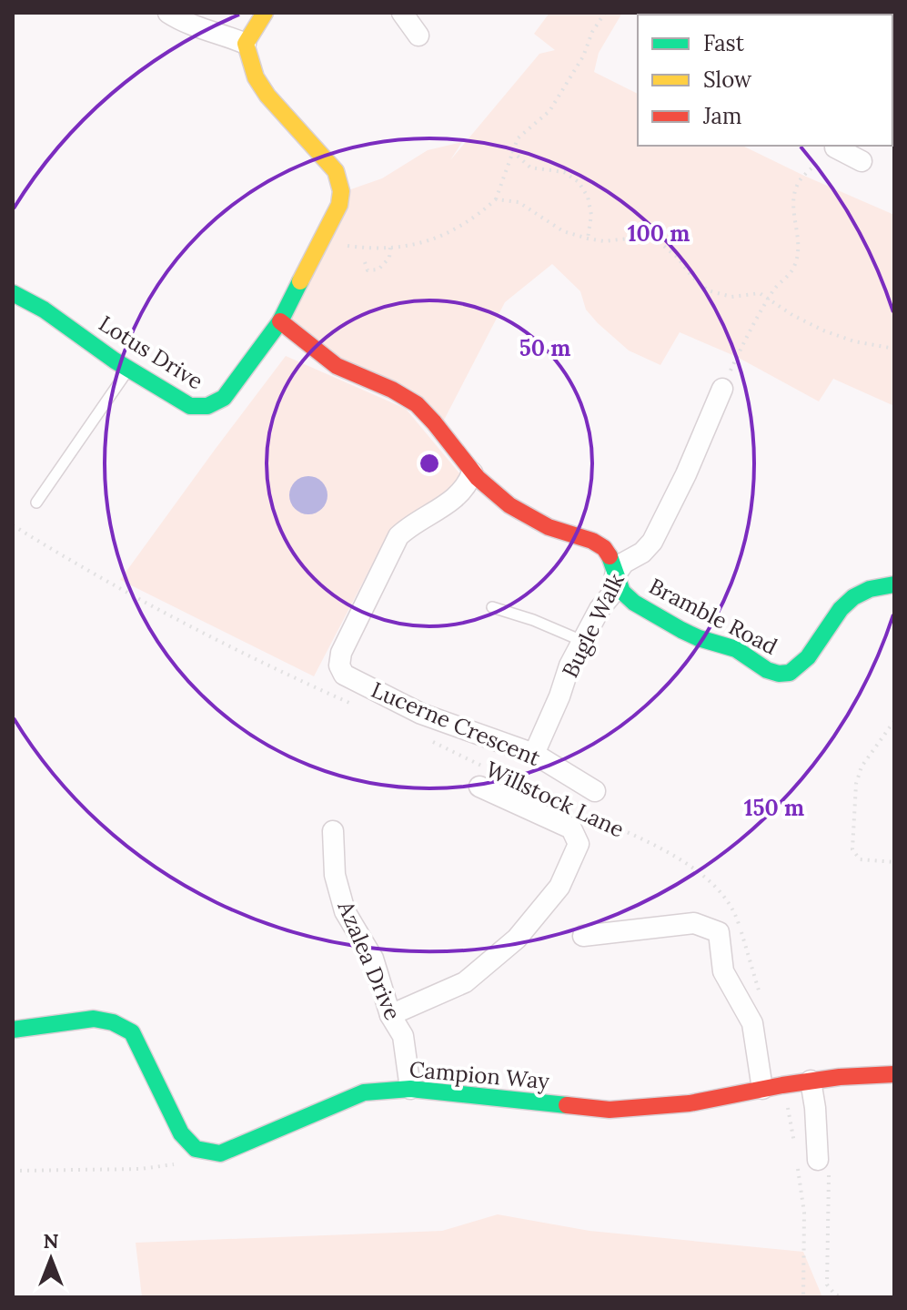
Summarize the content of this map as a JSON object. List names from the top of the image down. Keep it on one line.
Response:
{"streets":{"street":["Lotus Drive","Bramble Road","Bugle Walk","Lucerne Crescent","Azalea Drive","Campion Way"],"path":["Willstock Lane"]},"crossings":[["Lotus Drive","Bramble Road"],["Bramble Road","Bugle Walk"],["Bramble Road","Lucerne Crescent"],["Bugle Walk","Lucerne Crescent"],["Azalea Drive","Campion Way"]],"legend":["Fast","Slow","Jam"],"north":"top","rings":["100 m","50 m","150 m"]}
